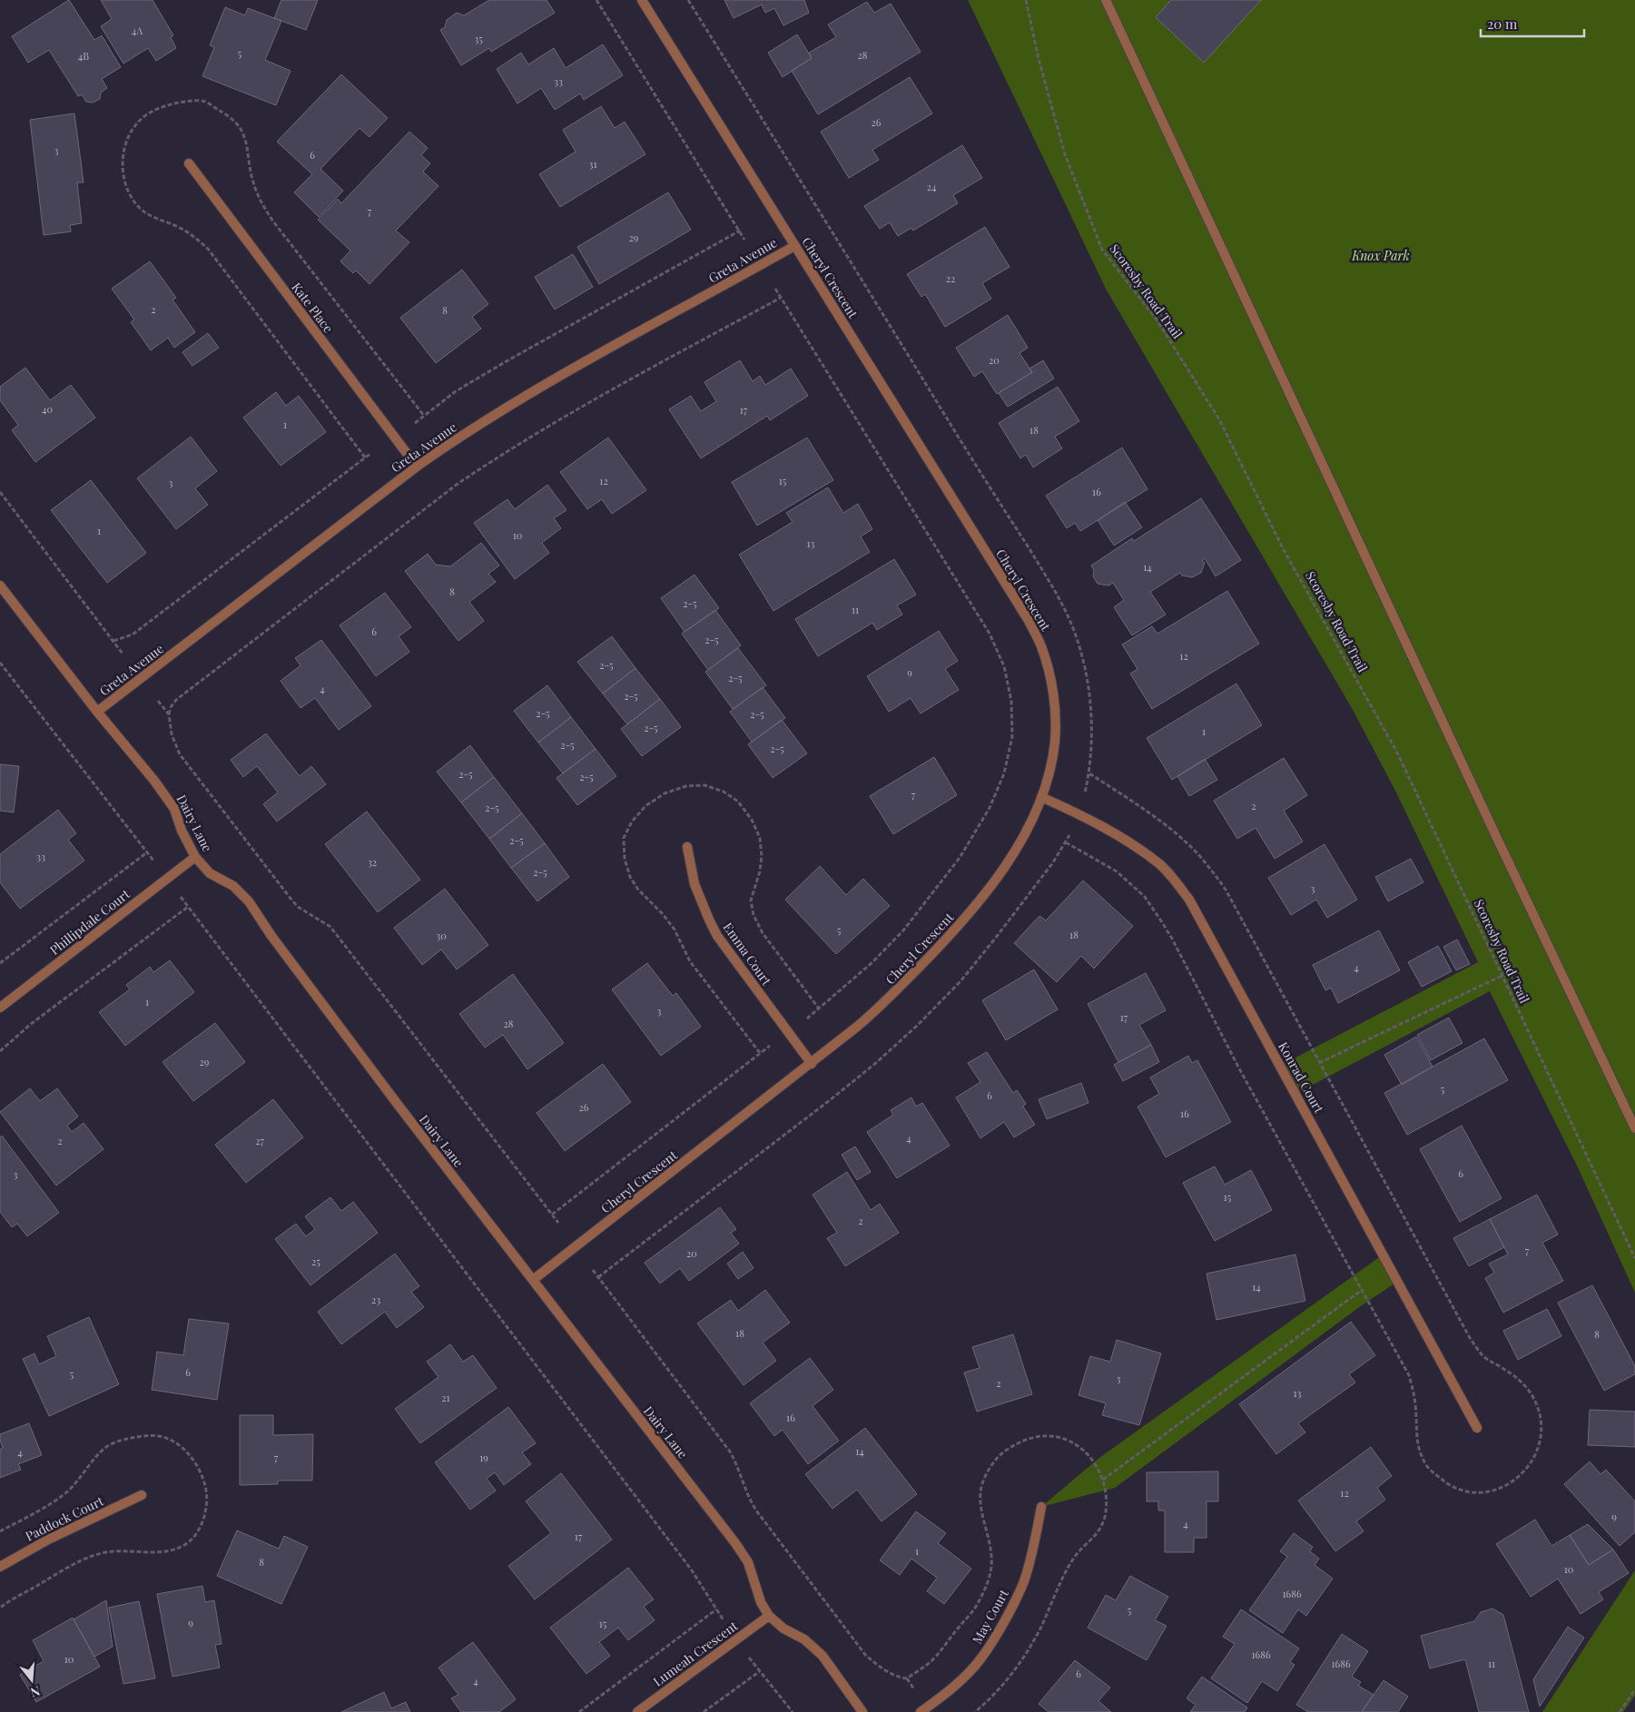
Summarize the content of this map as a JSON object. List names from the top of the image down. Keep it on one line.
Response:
{"streets":{"street":["Greta Avenue","Cheryl Crescent","Kate Place","Dairy Lane","Phillipdale Court","Emma Court","Konrad Court","Paddock Court","May Court","Lumeah Crescent"],"path":["Scoresby Road Trail"]},"crossings":[["Greta Avenue","Cheryl Crescent"],["Greta Avenue","Kate Place"],["Greta Avenue","Dairy Lane"],["Cheryl Crescent","Dairy Lane"],["Cheryl Crescent","Emma Court"],["Cheryl Crescent","Konrad Court"],["Dairy Lane","Phillipdale Court"],["Dairy Lane","Lumeah Crescent"]],"parks":["Knox Park"],"house_numbers":["4A","35","5","28","4B","33","26","3","6","31","24","7","29","22","2","8","20","40","17","1","18","12","15","3","16","1","10","13","14","8","2-5","11","6","2-5","12","2-5","9","2-5","4","2-5","2-5","2-5","2-5","1","2-5","2-5","2-5","2-5","7","2","2-5","2-5","33","32","2-5","3","5","18","30","4","1","3","17","28","29","5","6","26","16","4","2","27","6","3","15","2","7","20","25","14","23","18","8","6","5","3","2","13","21","16","14","4","7","19","12","9","4","17","1","8","10","1686","5","9","15","1686","10","1686","11","6","4"],"scale_bar":"20 m","north":"bottom"}
